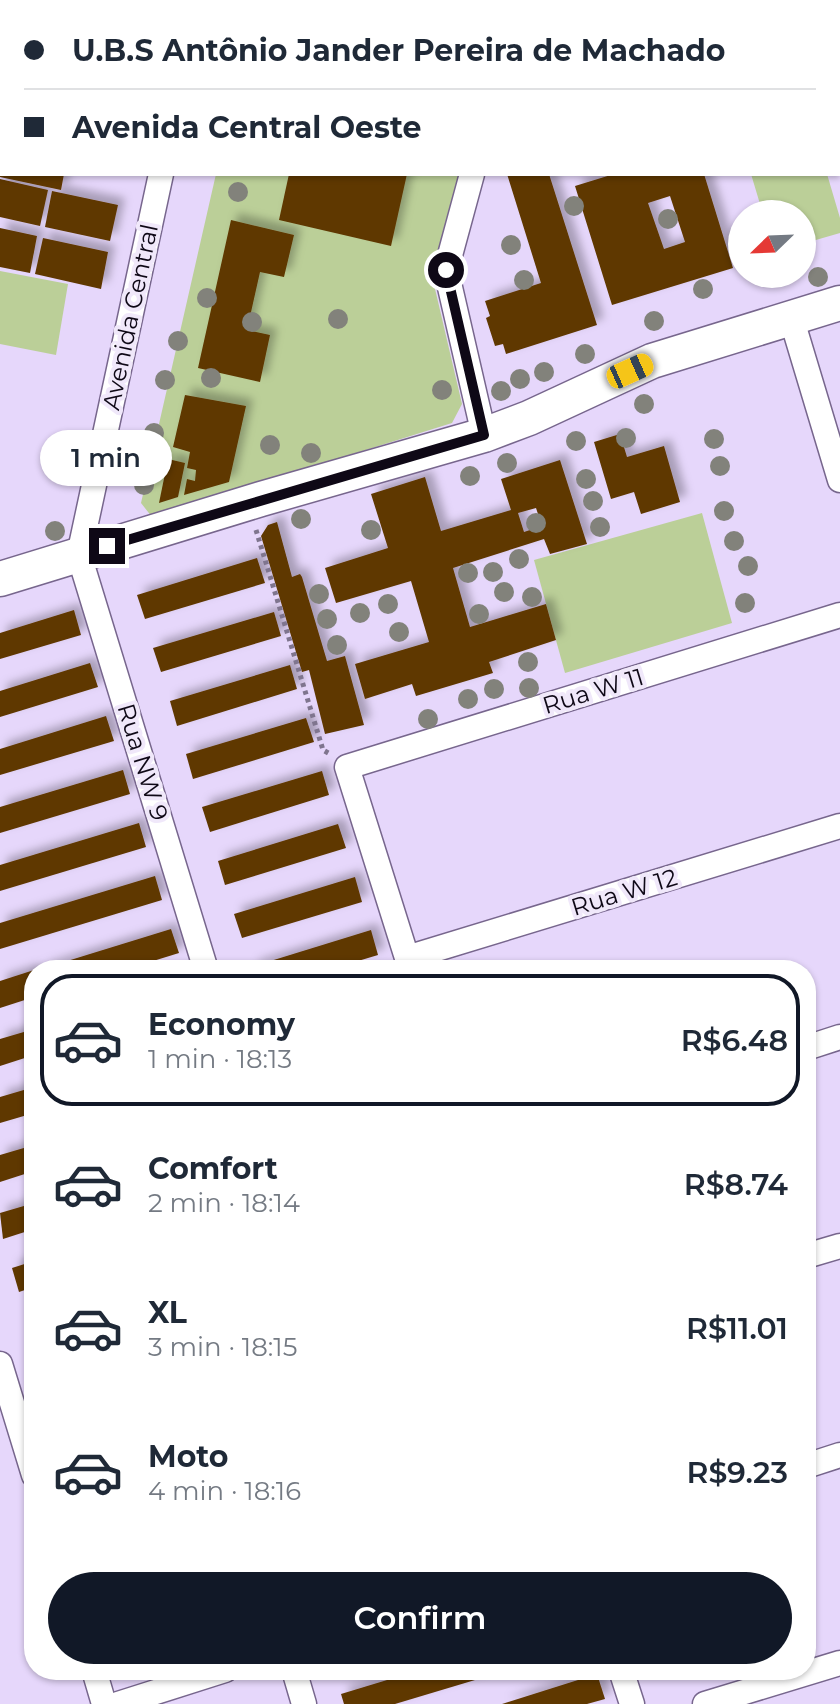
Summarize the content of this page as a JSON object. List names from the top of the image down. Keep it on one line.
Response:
{"streets":{"street":["Avenida Central","Rua W 11","Rua NW 9","Rua W 12"]},"crossings":[["Avenida Central","Rua NW 9"],["Rua W 11","Rua W 12"]],"north":"bottom left","page":{"banner":["U.B.S Antônio Jander Pereira de Machado","Avenida Central Oeste"],"bubble":"1 min","list":[{"name":"Economy","note":"1 min · 18:13","value":"R$6.48"},{"name":"Comfort","note":"2 min · 18:14","value":"R$8.74"},{"name":"XL","note":"3 min · 18:15","value":"R$11.01"},{"name":"Moto","note":"4 min · 18:16","value":"R$9.23"}],"buttons":"Confirm"}}
